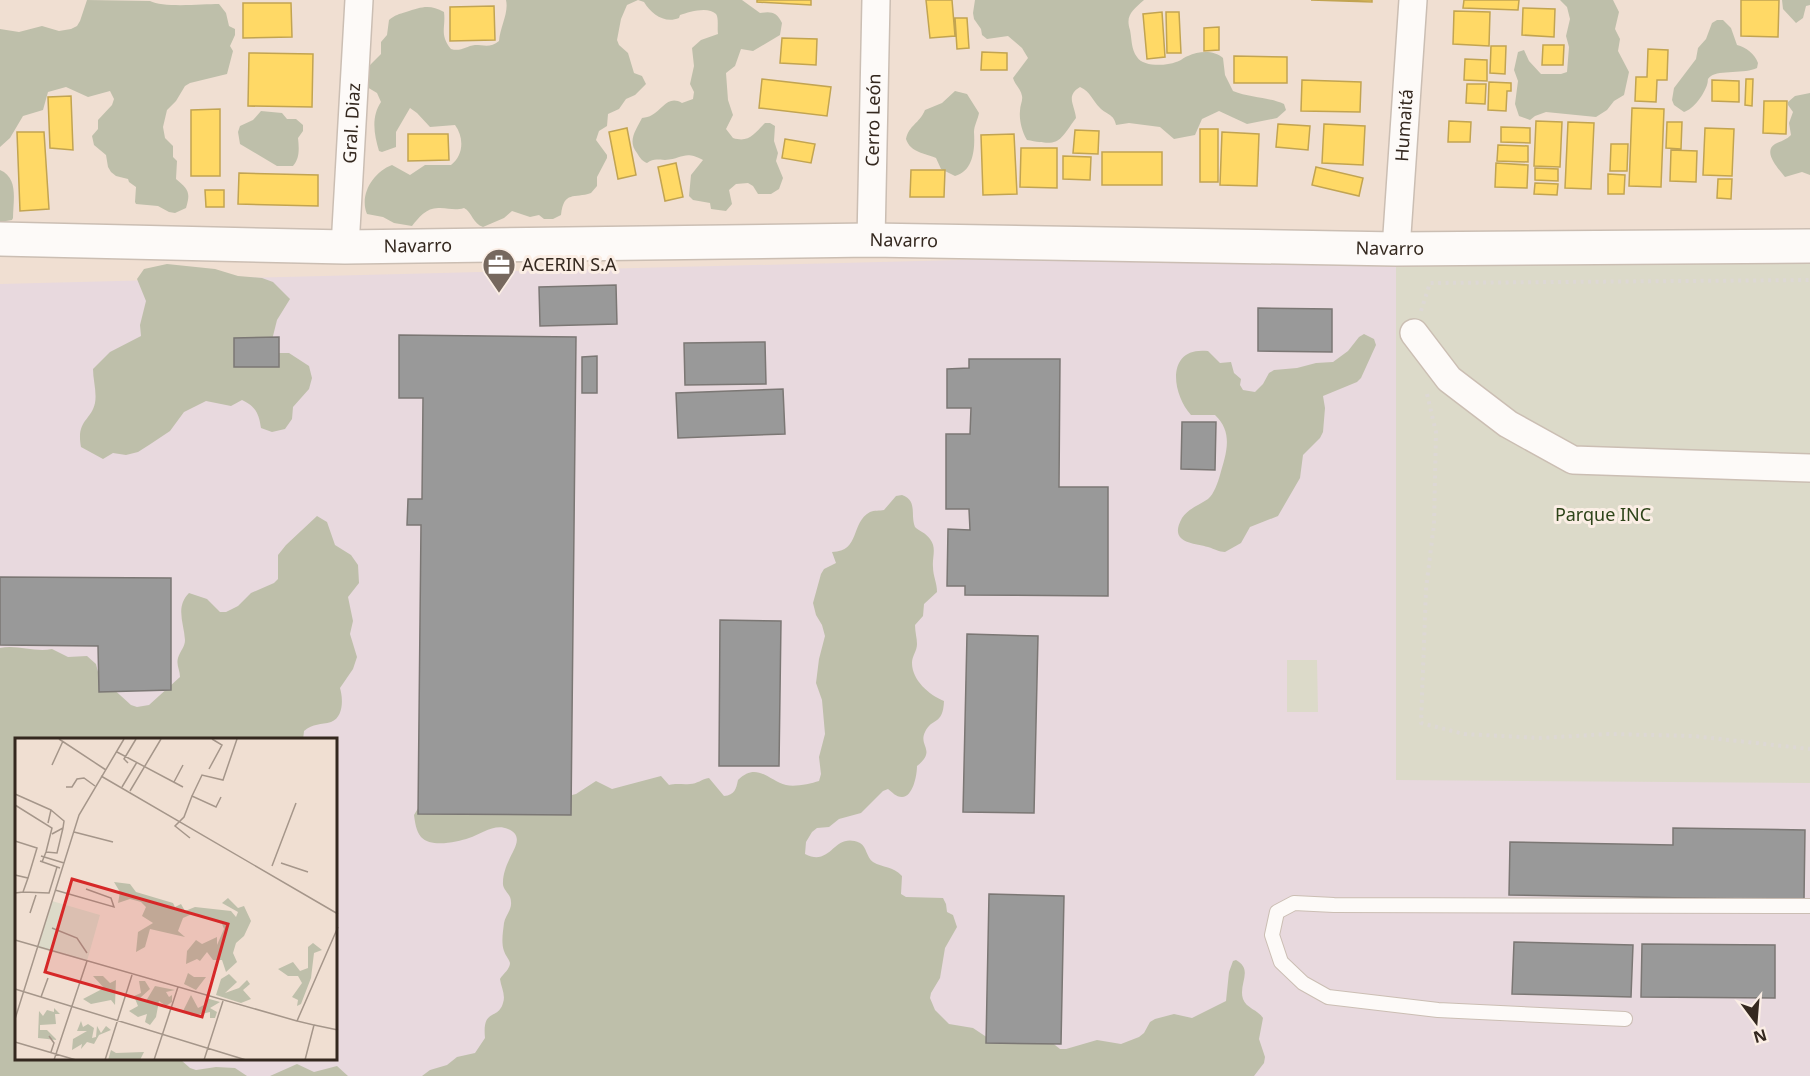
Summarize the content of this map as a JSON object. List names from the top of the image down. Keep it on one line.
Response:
{"streets":{"street":["Cerro León","Gral. Diaz","Humaitá","Navarro"]},"crossings":[["Cerro León","Navarro"],["Gral. Diaz","Navarro"],["Humaitá","Navarro"]],"parks":["Parque INC"],"places":{"office":["ACERIN S.A"]},"north":"bottom"}
